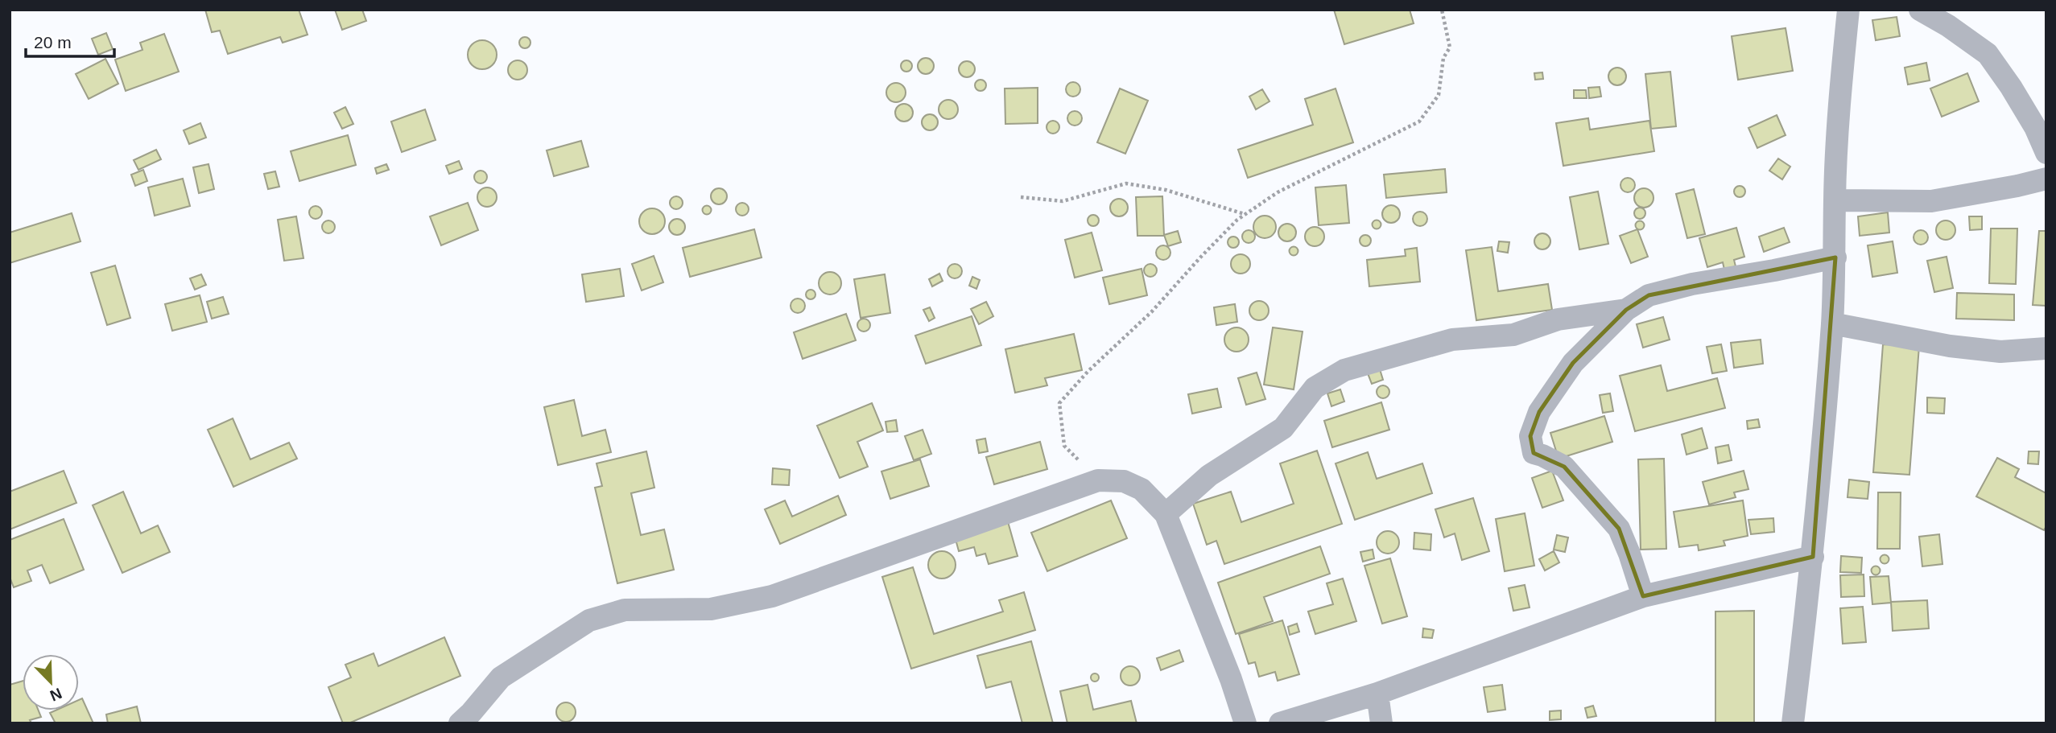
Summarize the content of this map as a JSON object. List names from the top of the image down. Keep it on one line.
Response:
{"scale_bar":"20 m","north":"bottom right"}
